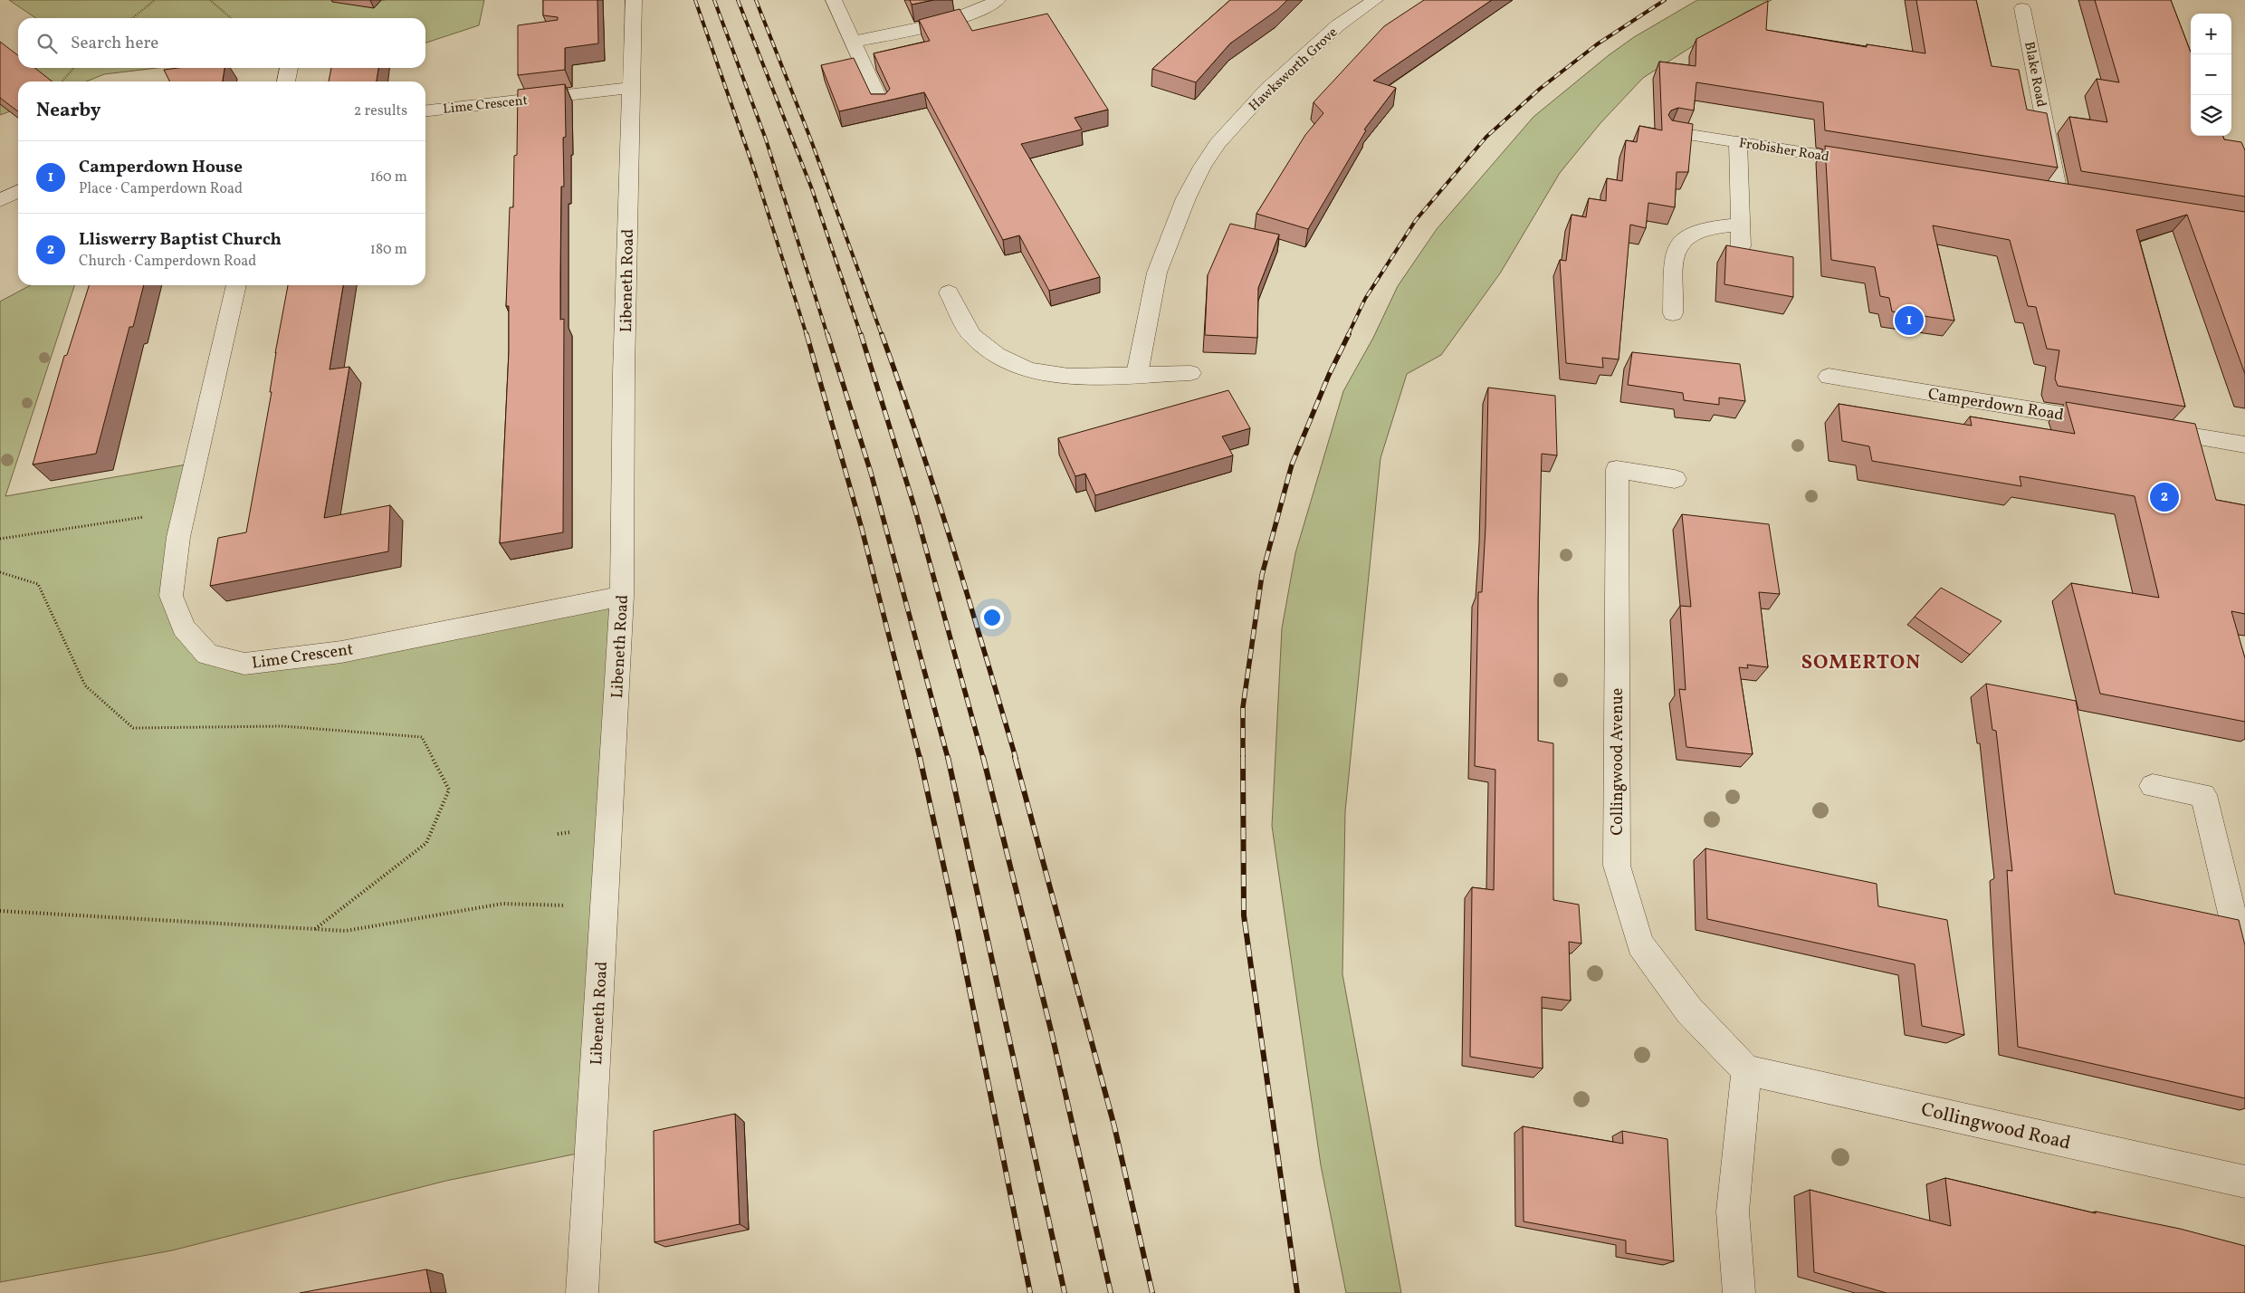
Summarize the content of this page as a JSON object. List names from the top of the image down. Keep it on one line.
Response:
{"streets":{"street":["Hawksworth Grove","Blake Road","Lime Crescent","Frobisher Road","Libeneth Road","Camperdown Road","Collingwood Avenue","Collingwood Road"]},"crossings":[["Lime Crescent","Libeneth Road"],["Collingwood Avenue","Collingwood Road"]],"districts":["SOMERTON"],"page":{"map_buttons":["+","−"],"search":"Search here","heading":["Nearby","2 results"],"list":[{"mark":"1","name":"Camperdown House","note":"Place · Camperdown Road","value":"160 m"},{"mark":"2","name":"Lliswerry Baptist Church","note":"Church · Camperdown Road","value":"180 m"}],"pins":["1","2"]}}
